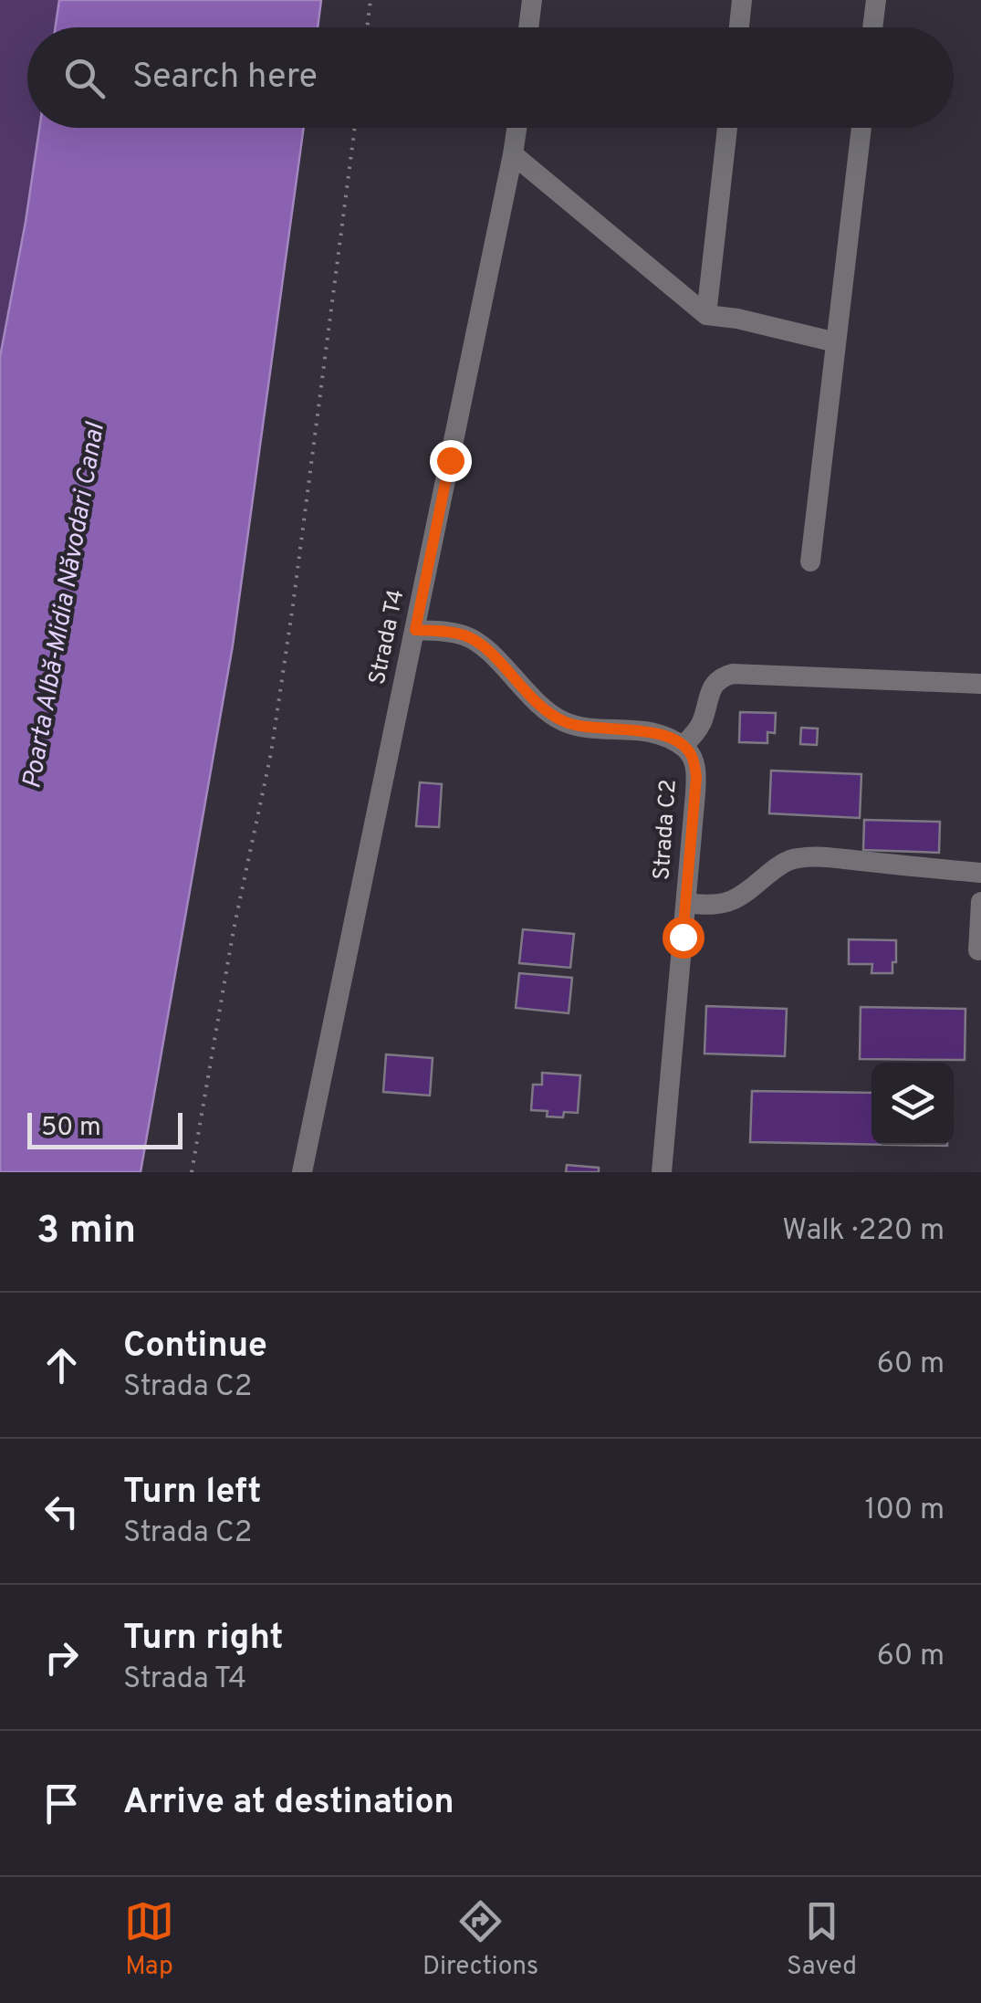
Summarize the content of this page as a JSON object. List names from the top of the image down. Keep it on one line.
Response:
{"streets":{"street":["Strada T4","Strada C2"]},"crossings":[["Strada T4","Strada C2"]],"water":["Poarta Albă-Midia Năvodari Canal"],"scale_bar":"50 m","page":{"search":"Search here","scale":"50 m","heading":["3 min","Walk · 220 m"],"list":[["Continue","Strada C2","60 m"],["Turn left","Strada C2","100 m"],["Turn right","Strada T4","60 m"],"Arrive at destination"],"nav":["Map","Directions","Saved"]}}
